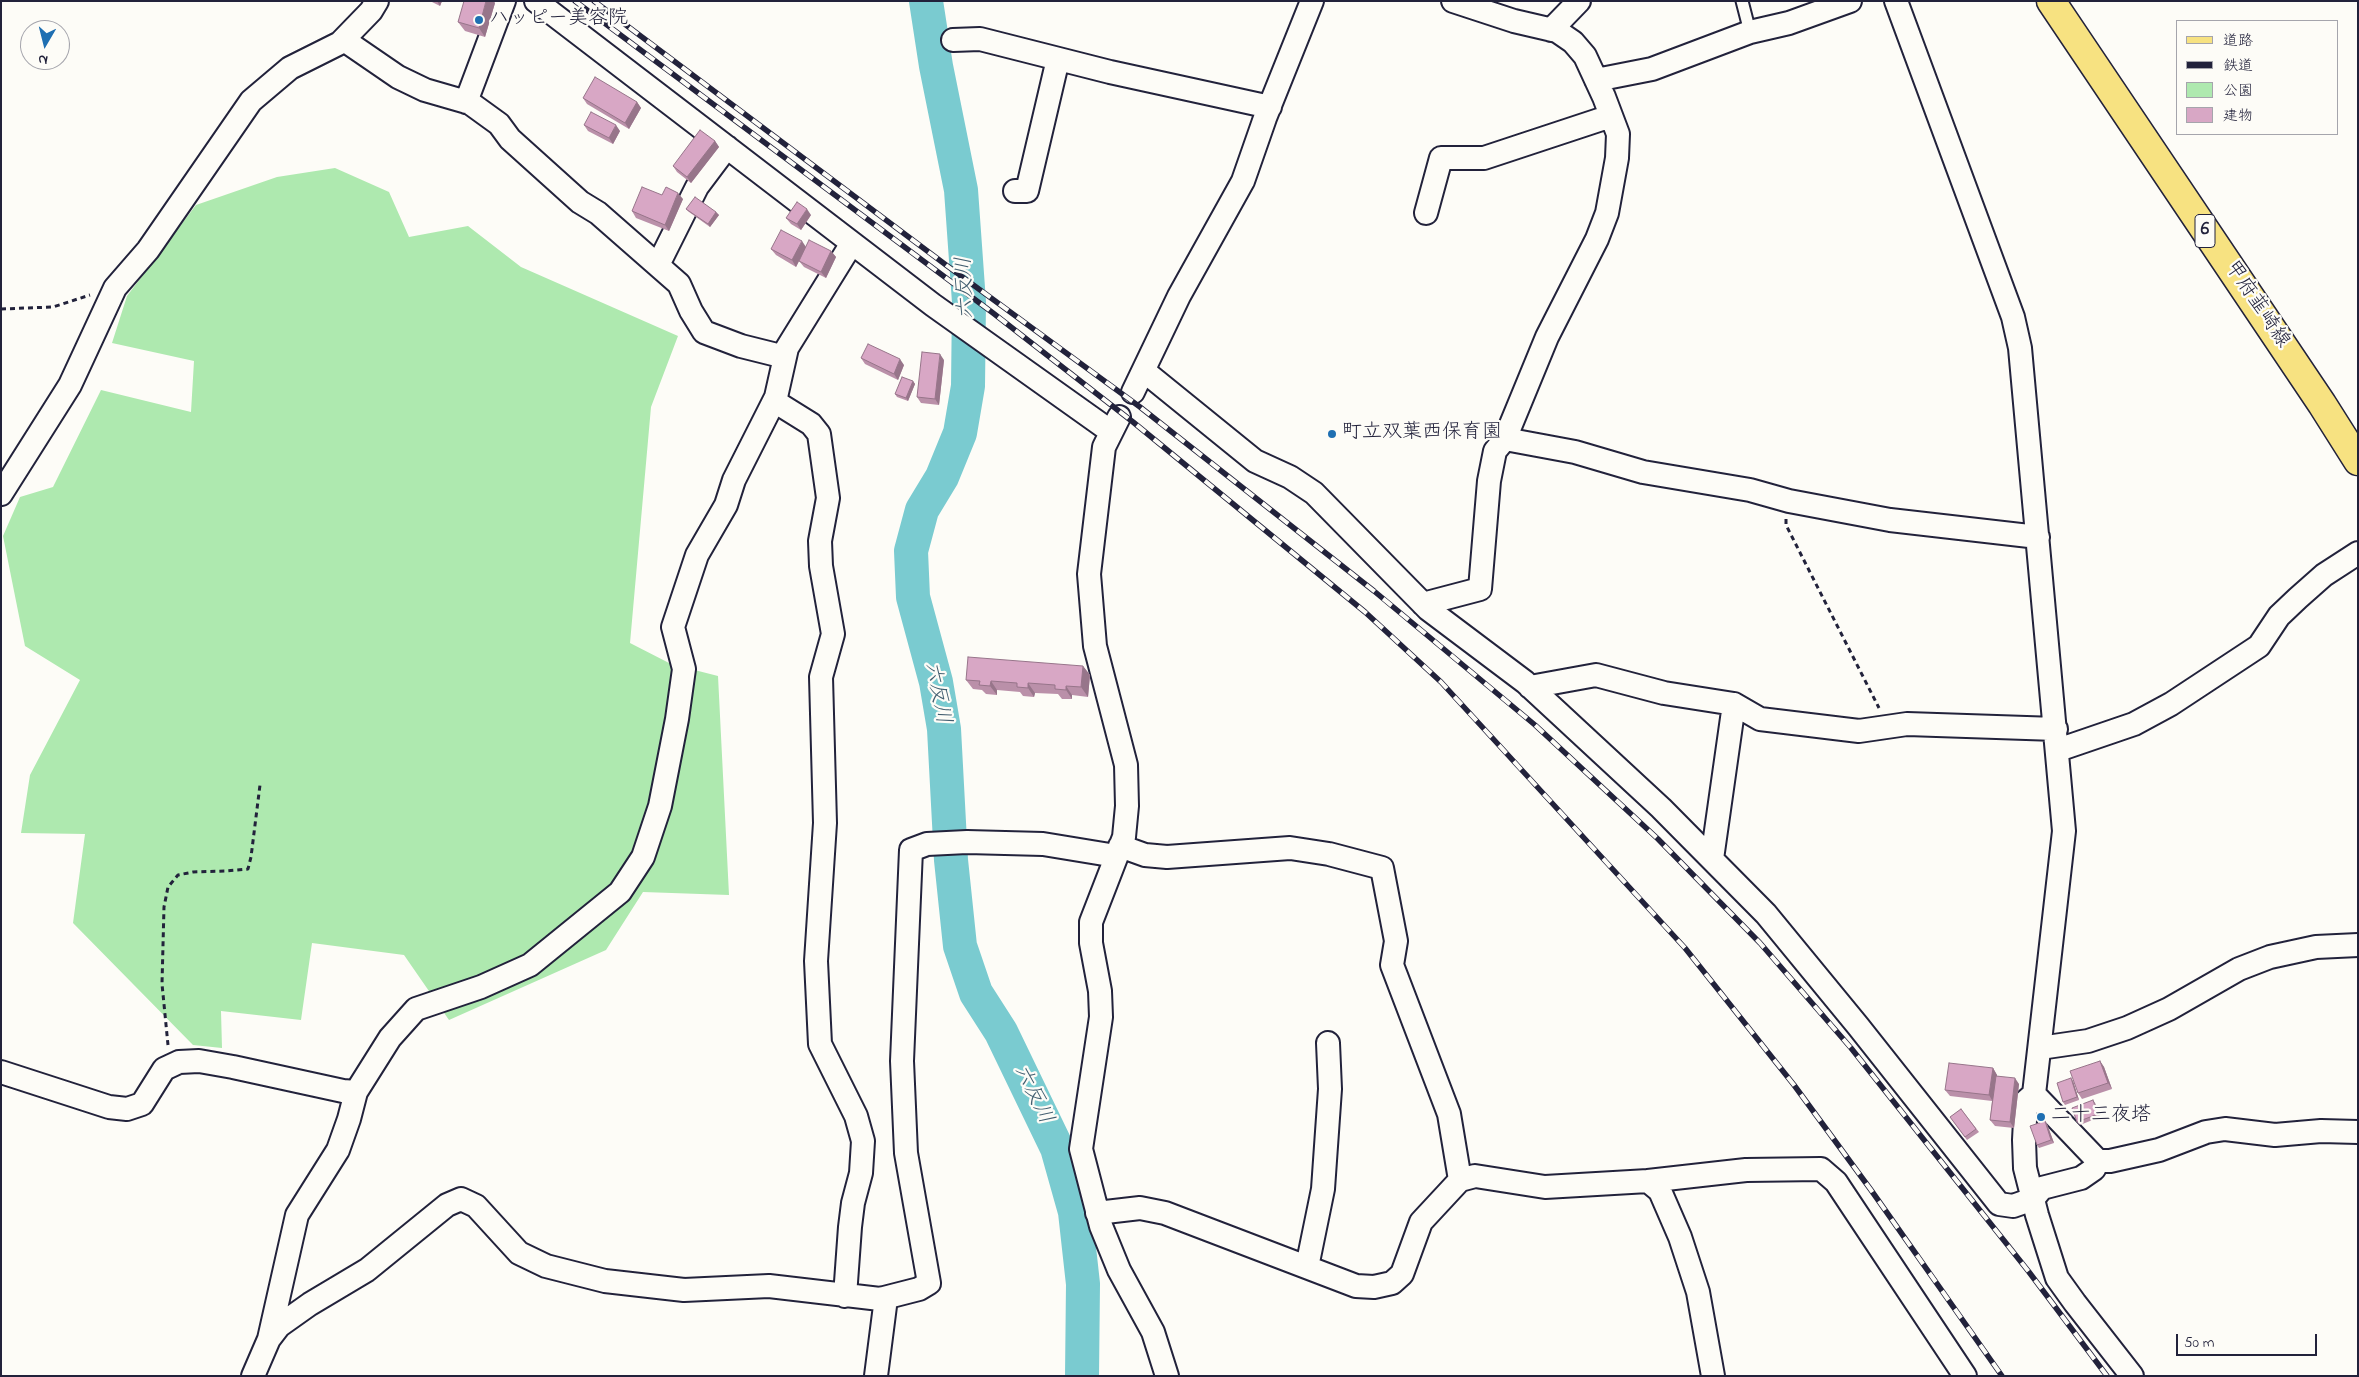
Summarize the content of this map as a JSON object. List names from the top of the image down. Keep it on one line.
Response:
{"streets":{"main road":["6","甲府韮崎線"]},"water":["六反川"],"places":["ハッピー美容院","町立双葉西保育園","二十三夜塔"],"legend":["道路","鉄道","公園","建物"],"scale_bar":"50 m","north":"bottom"}
